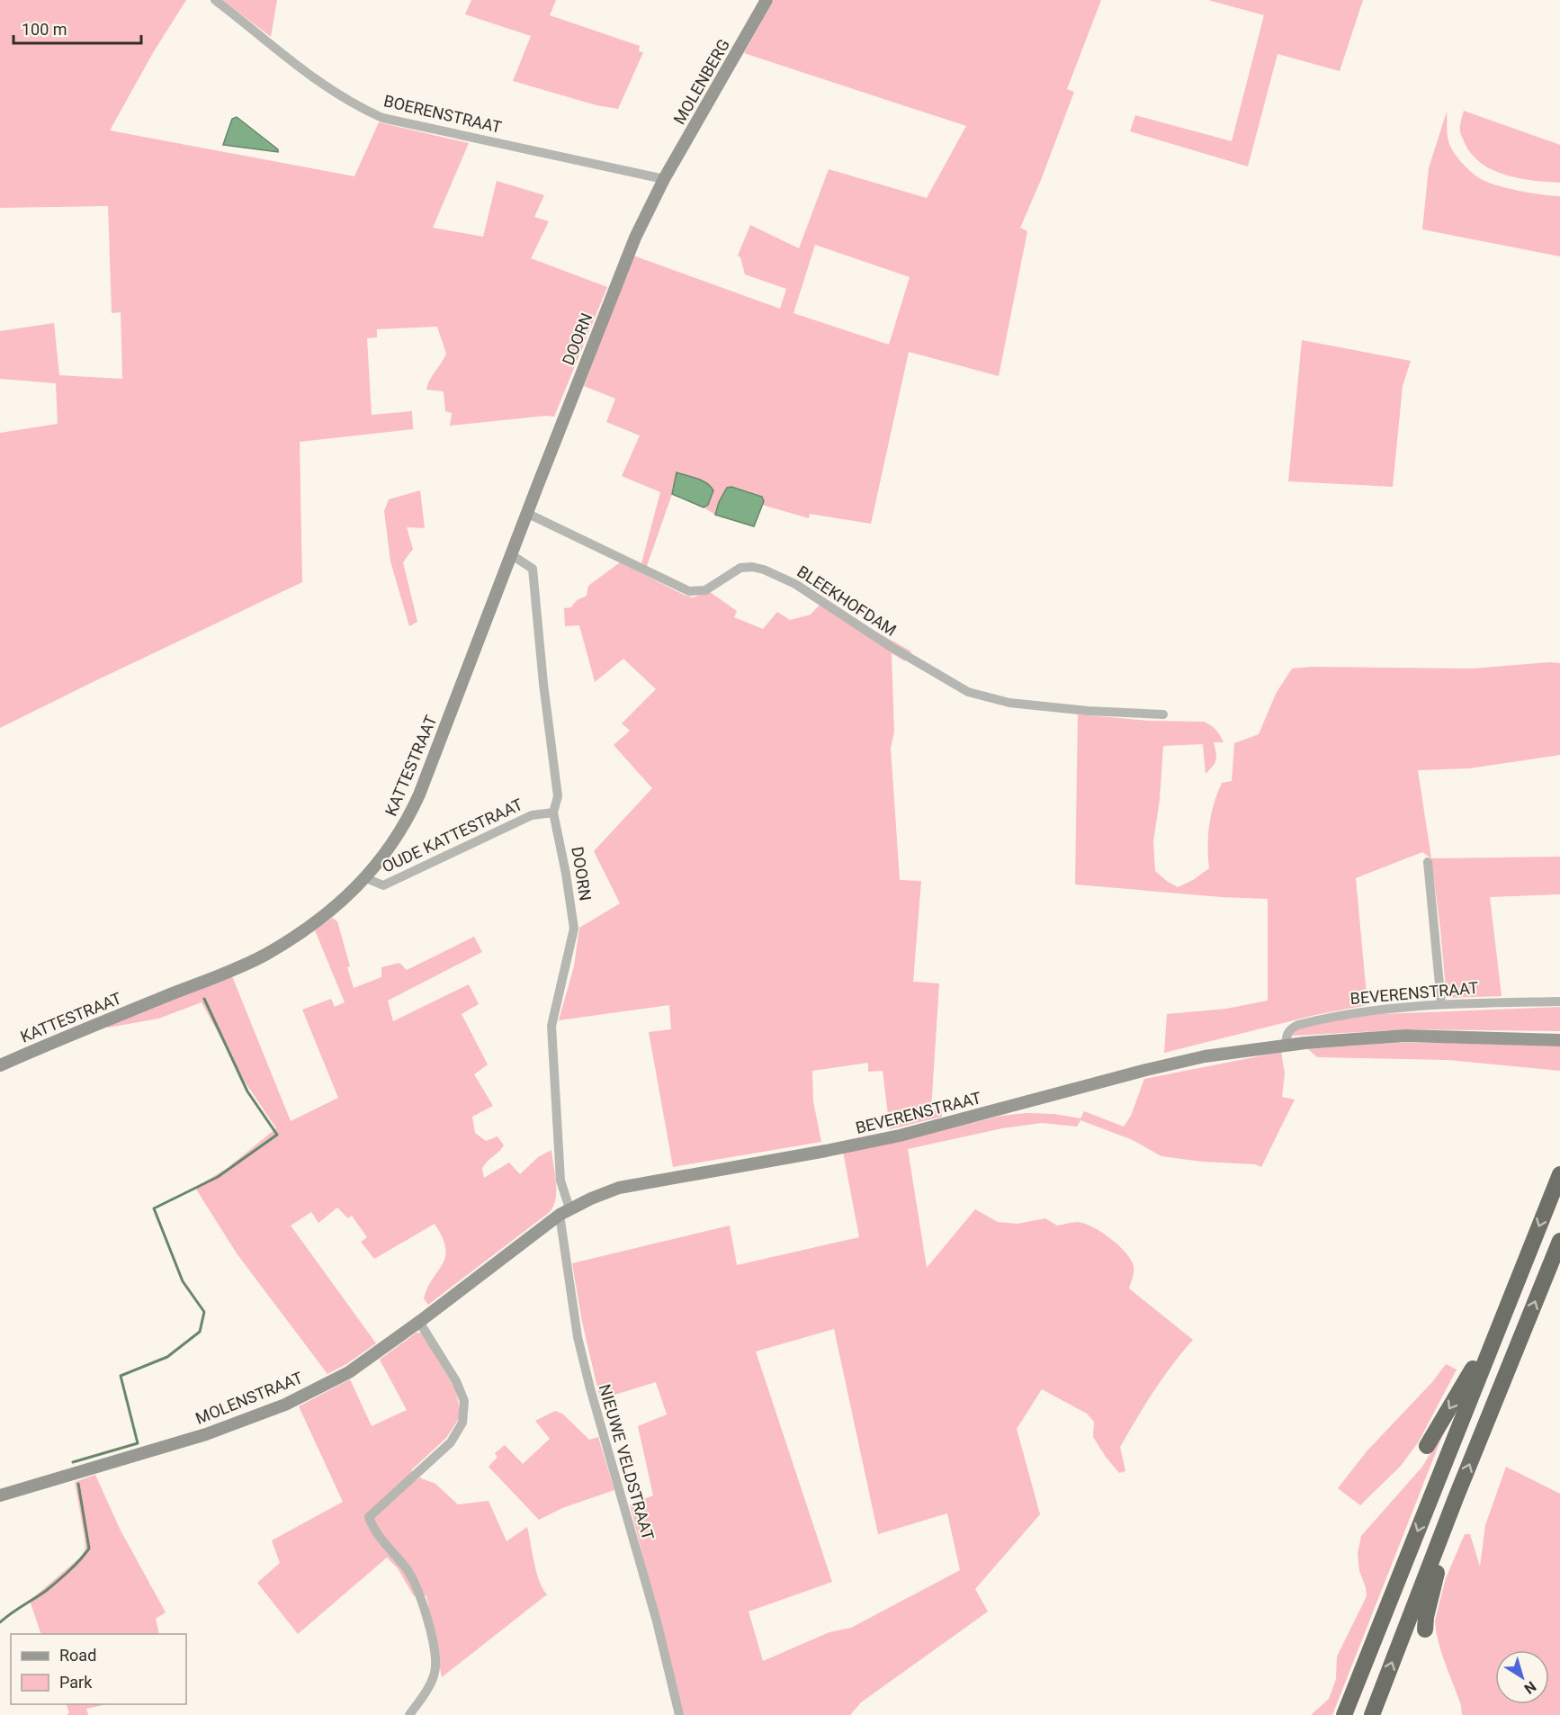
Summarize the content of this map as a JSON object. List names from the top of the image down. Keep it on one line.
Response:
{"streets":{"street":["MOLENBERG","BOERENSTRAAT","DOORN","BLEEKHOFDAM","KATTESTRAAT","OUDE KATTESTRAAT","BEVERENSTRAAT","MOLENSTRAAT","NIEUWE VELDSTRAAT"]},"crossings":[["MOLENBERG","BOERENSTRAAT"],["MOLENBERG","DOORN"],["BOERENSTRAAT","DOORN"],["DOORN","BLEEKHOFDAM"],["DOORN","KATTESTRAAT"],["DOORN","OUDE KATTESTRAAT"],["DOORN","BEVERENSTRAAT"],["DOORN","MOLENSTRAAT"],["DOORN","NIEUWE VELDSTRAAT"],["BLEEKHOFDAM","KATTESTRAAT"],["KATTESTRAAT","OUDE KATTESTRAAT"],["BEVERENSTRAAT","MOLENSTRAAT"],["BEVERENSTRAAT","NIEUWE VELDSTRAAT"],["MOLENSTRAAT","NIEUWE VELDSTRAAT"]],"legend":["Road","Park"],"scale_bar":"100 m","north":"bottom right"}
